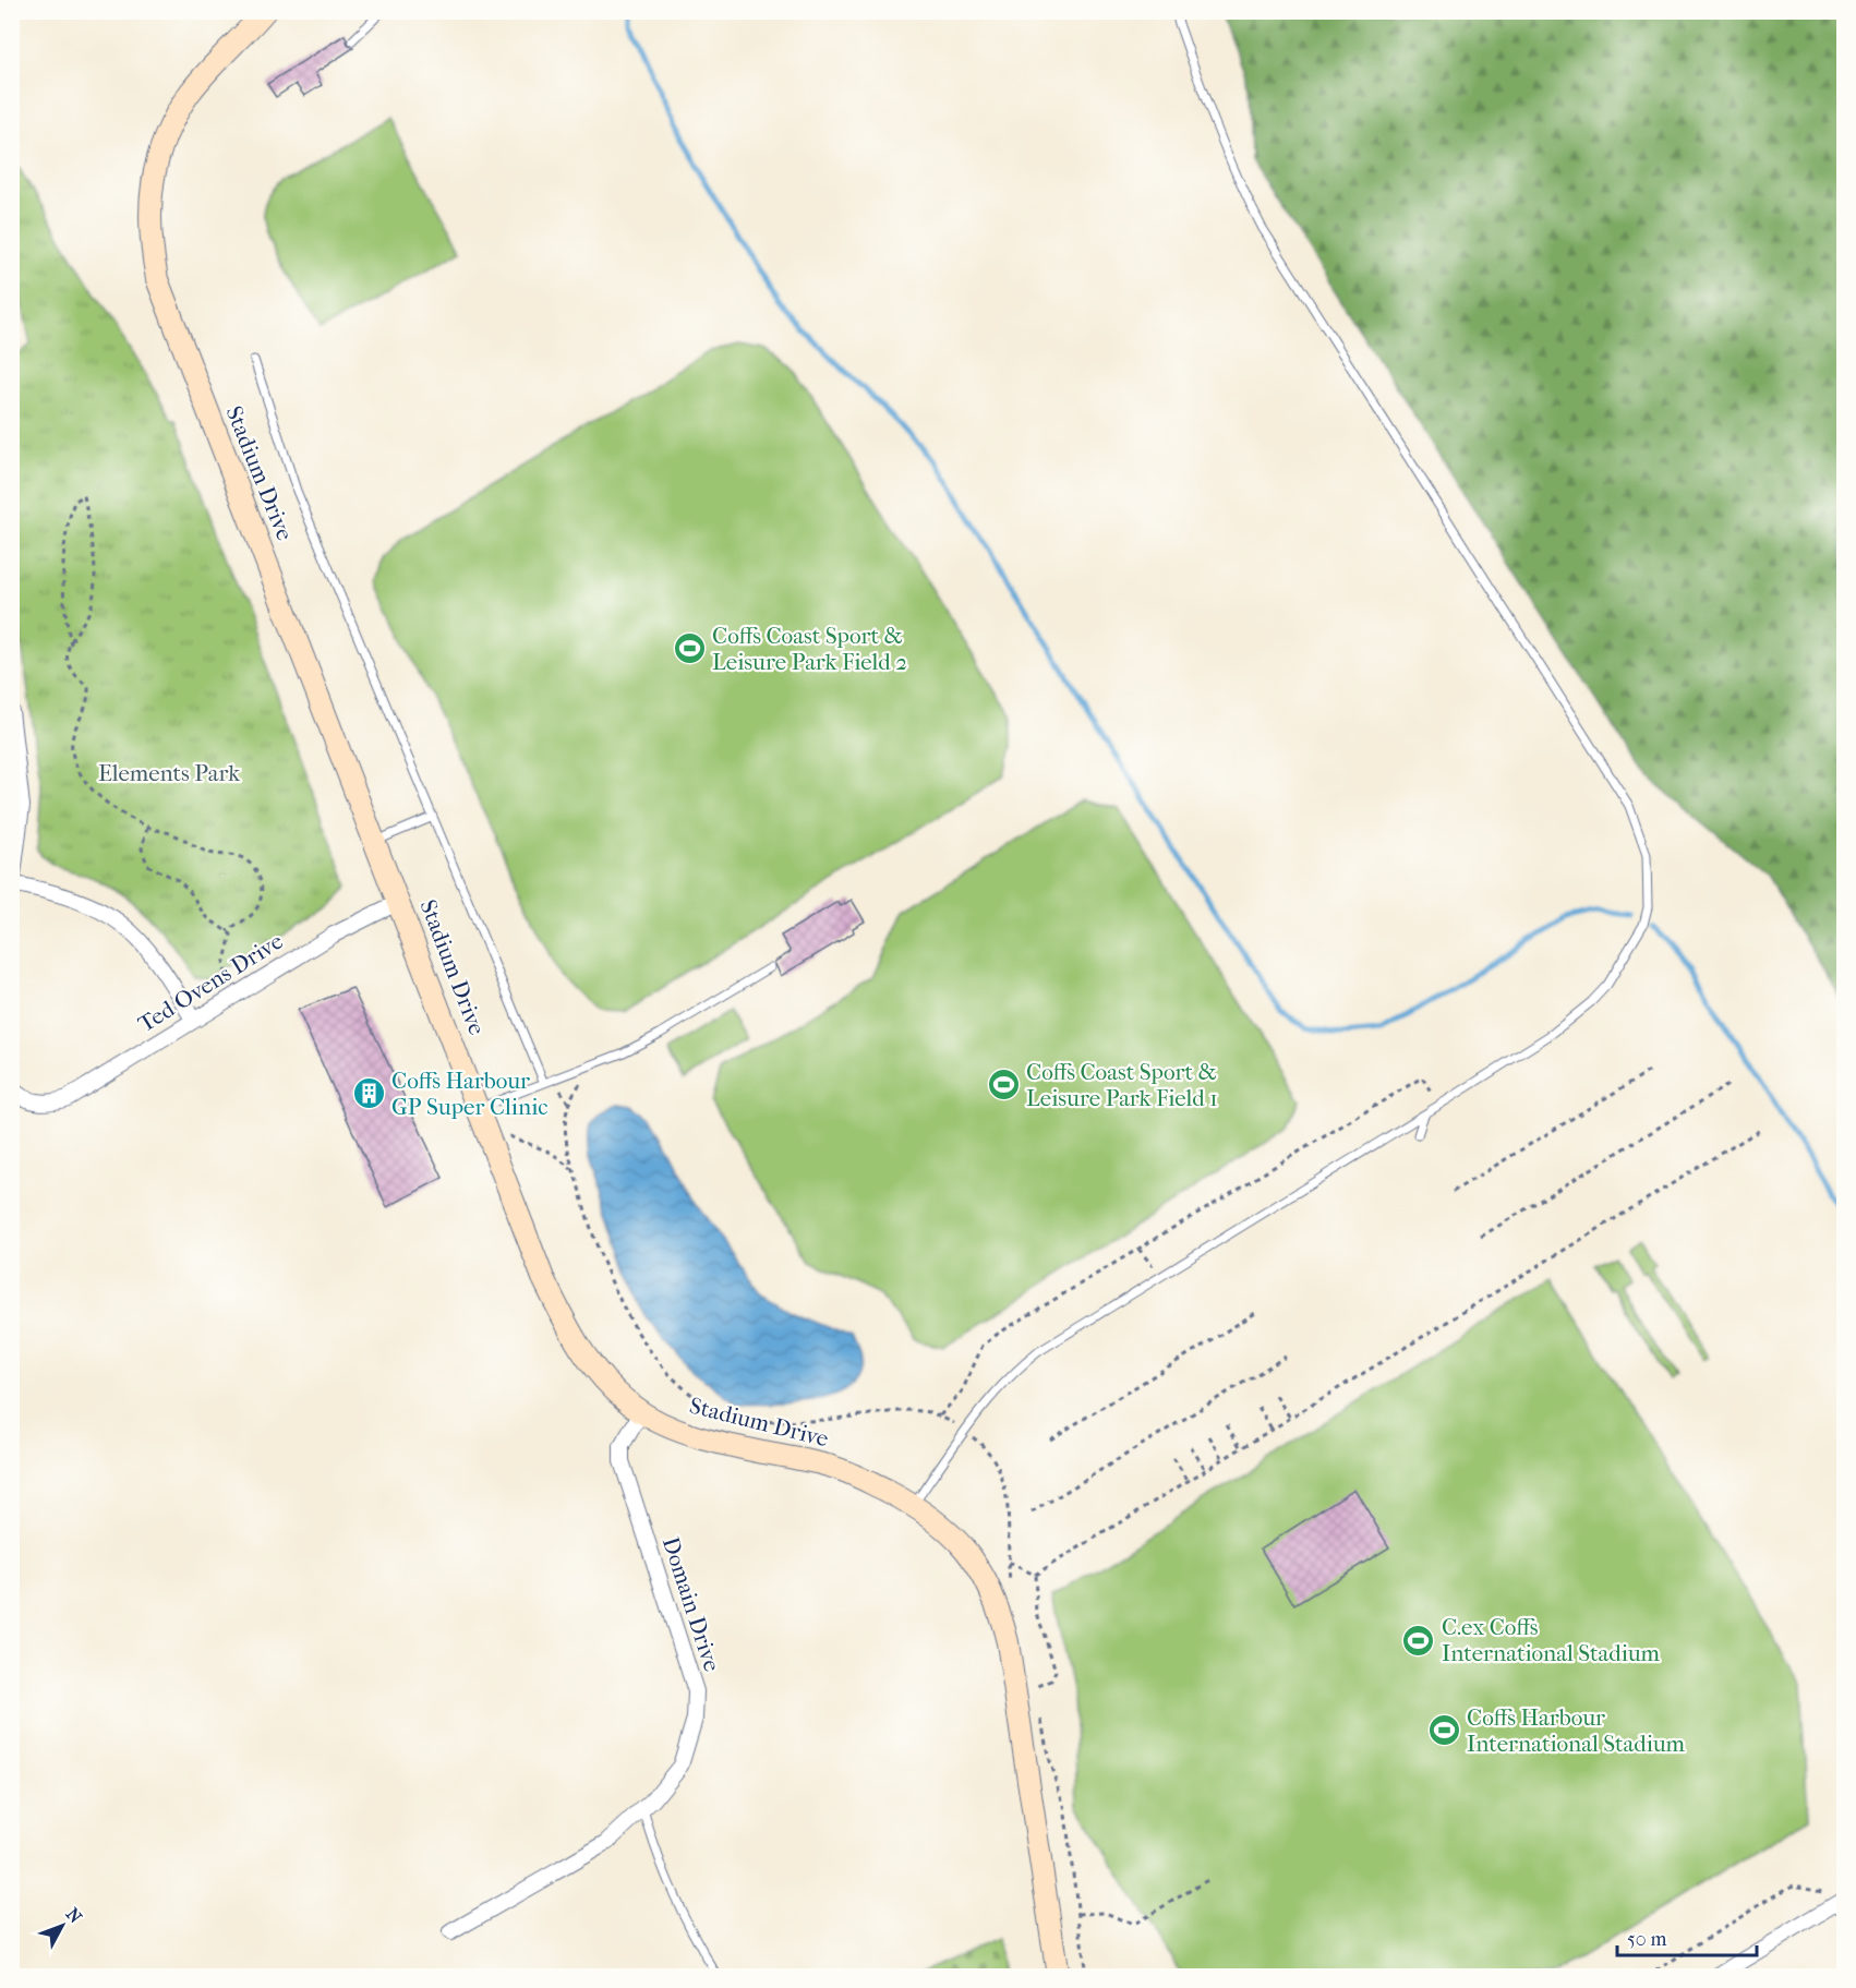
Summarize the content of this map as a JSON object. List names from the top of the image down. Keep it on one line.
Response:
{"streets":{"main road":["Stadium Drive"],"street":["Ted Ovens Drive","Domain Drive"]},"crossings":[["Stadium Drive","Ted Ovens Drive"],["Stadium Drive","Domain Drive"]],"parks":["Elements Park"],"places":{"sports":["Coffs Coast Sport & Leisure Park Field 2","Coffs Coast Sport & Leisure Park Field 1","C.ex Coffs International Stadium","Coffs Harbour International Stadium"],"building":["Coffs Harbour GP Super Clinic"]},"scale_bar":"50 m","north":"top right"}
